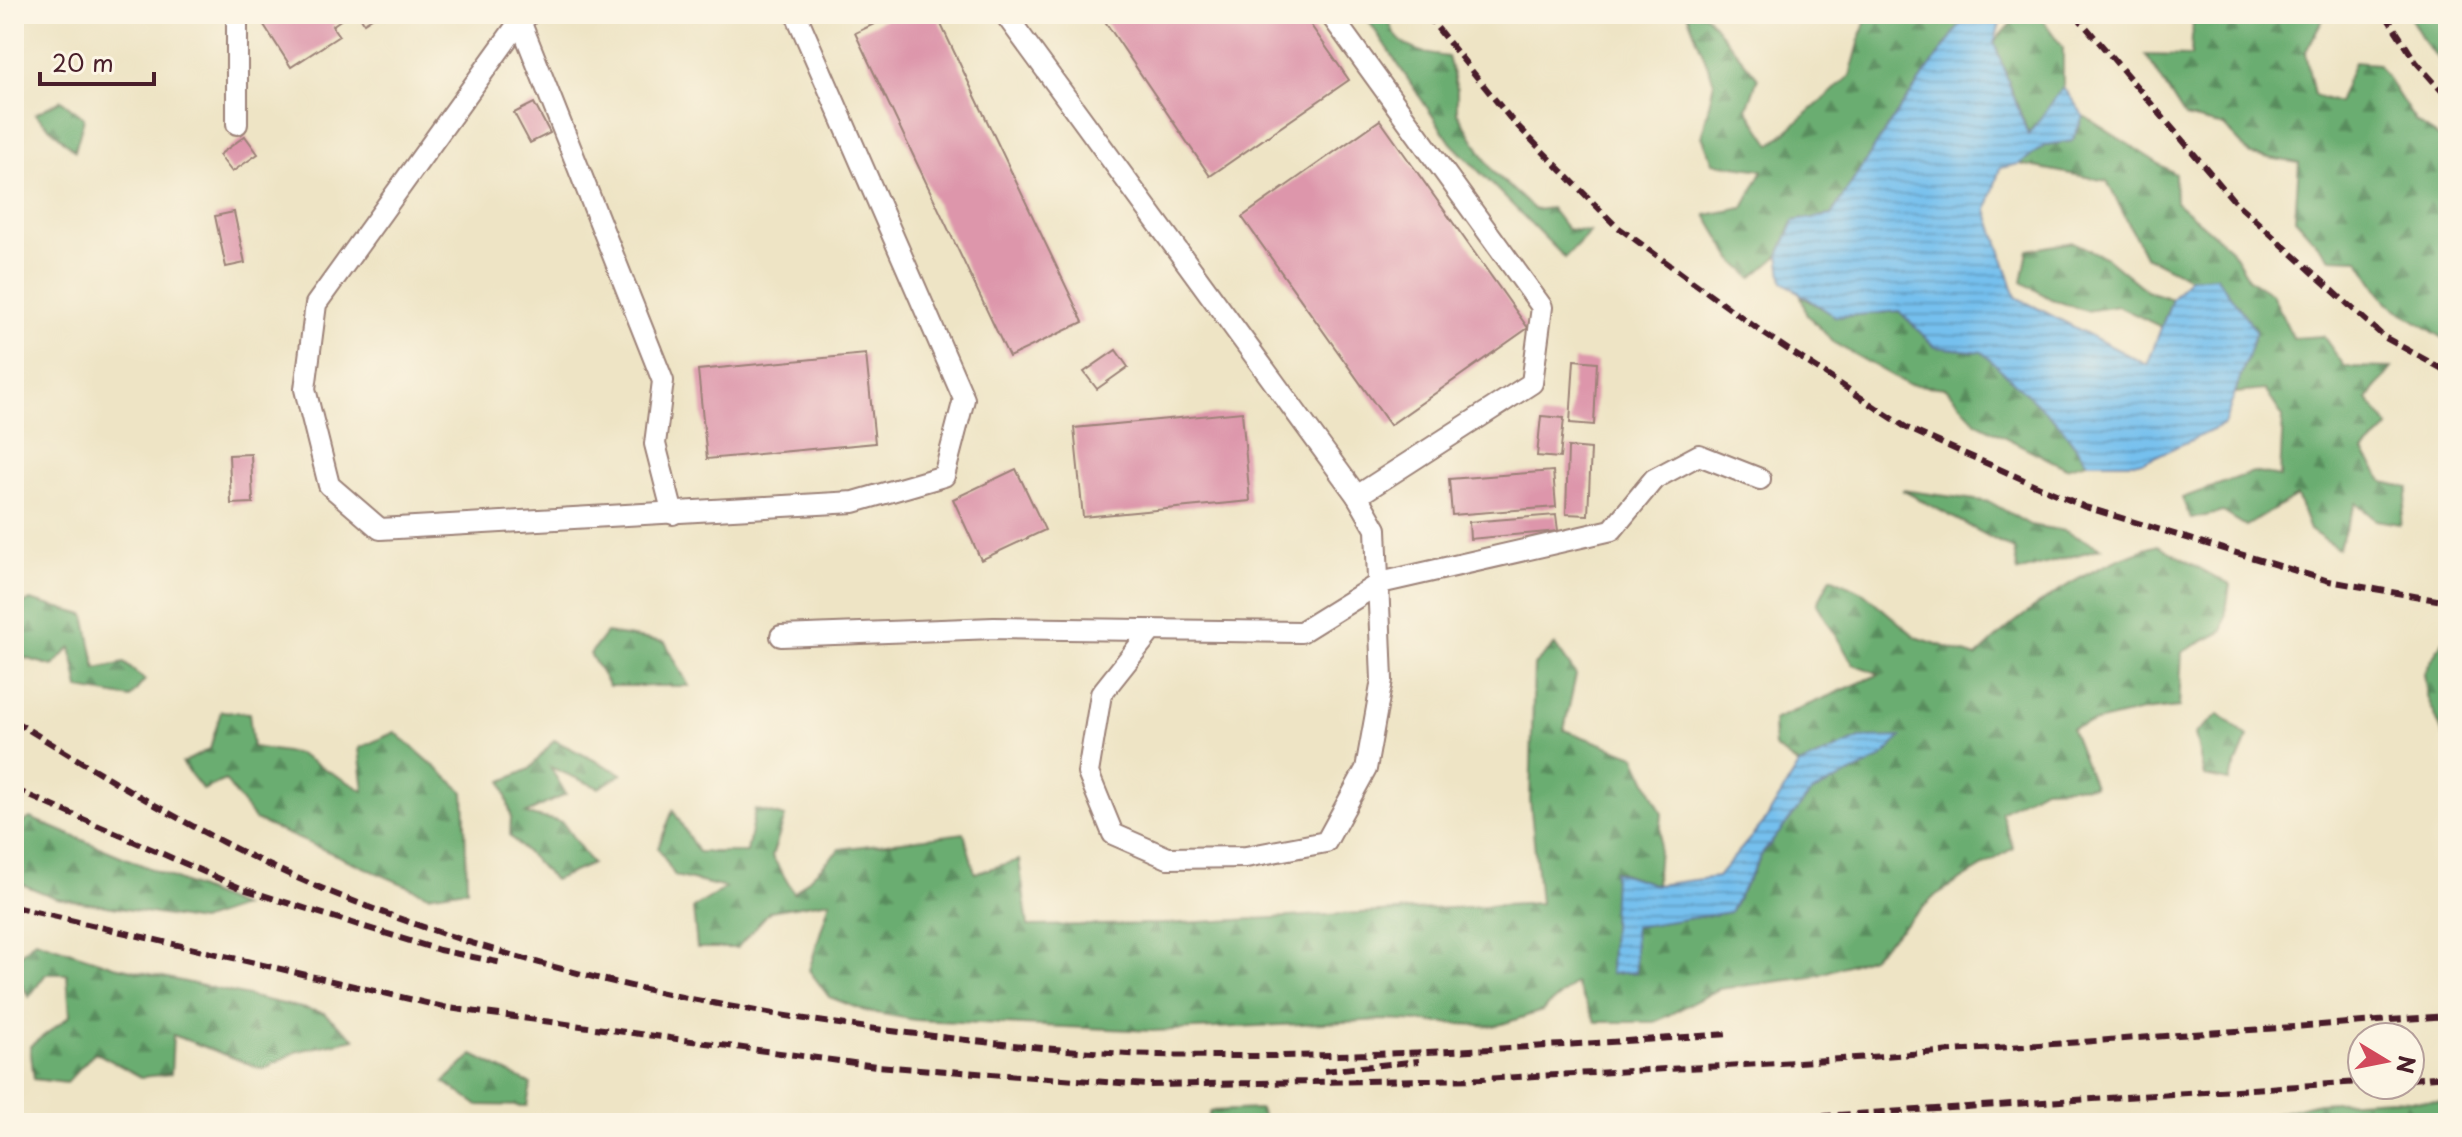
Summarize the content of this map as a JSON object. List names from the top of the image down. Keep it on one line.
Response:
{"scale_bar":"20 m","north":"right"}
